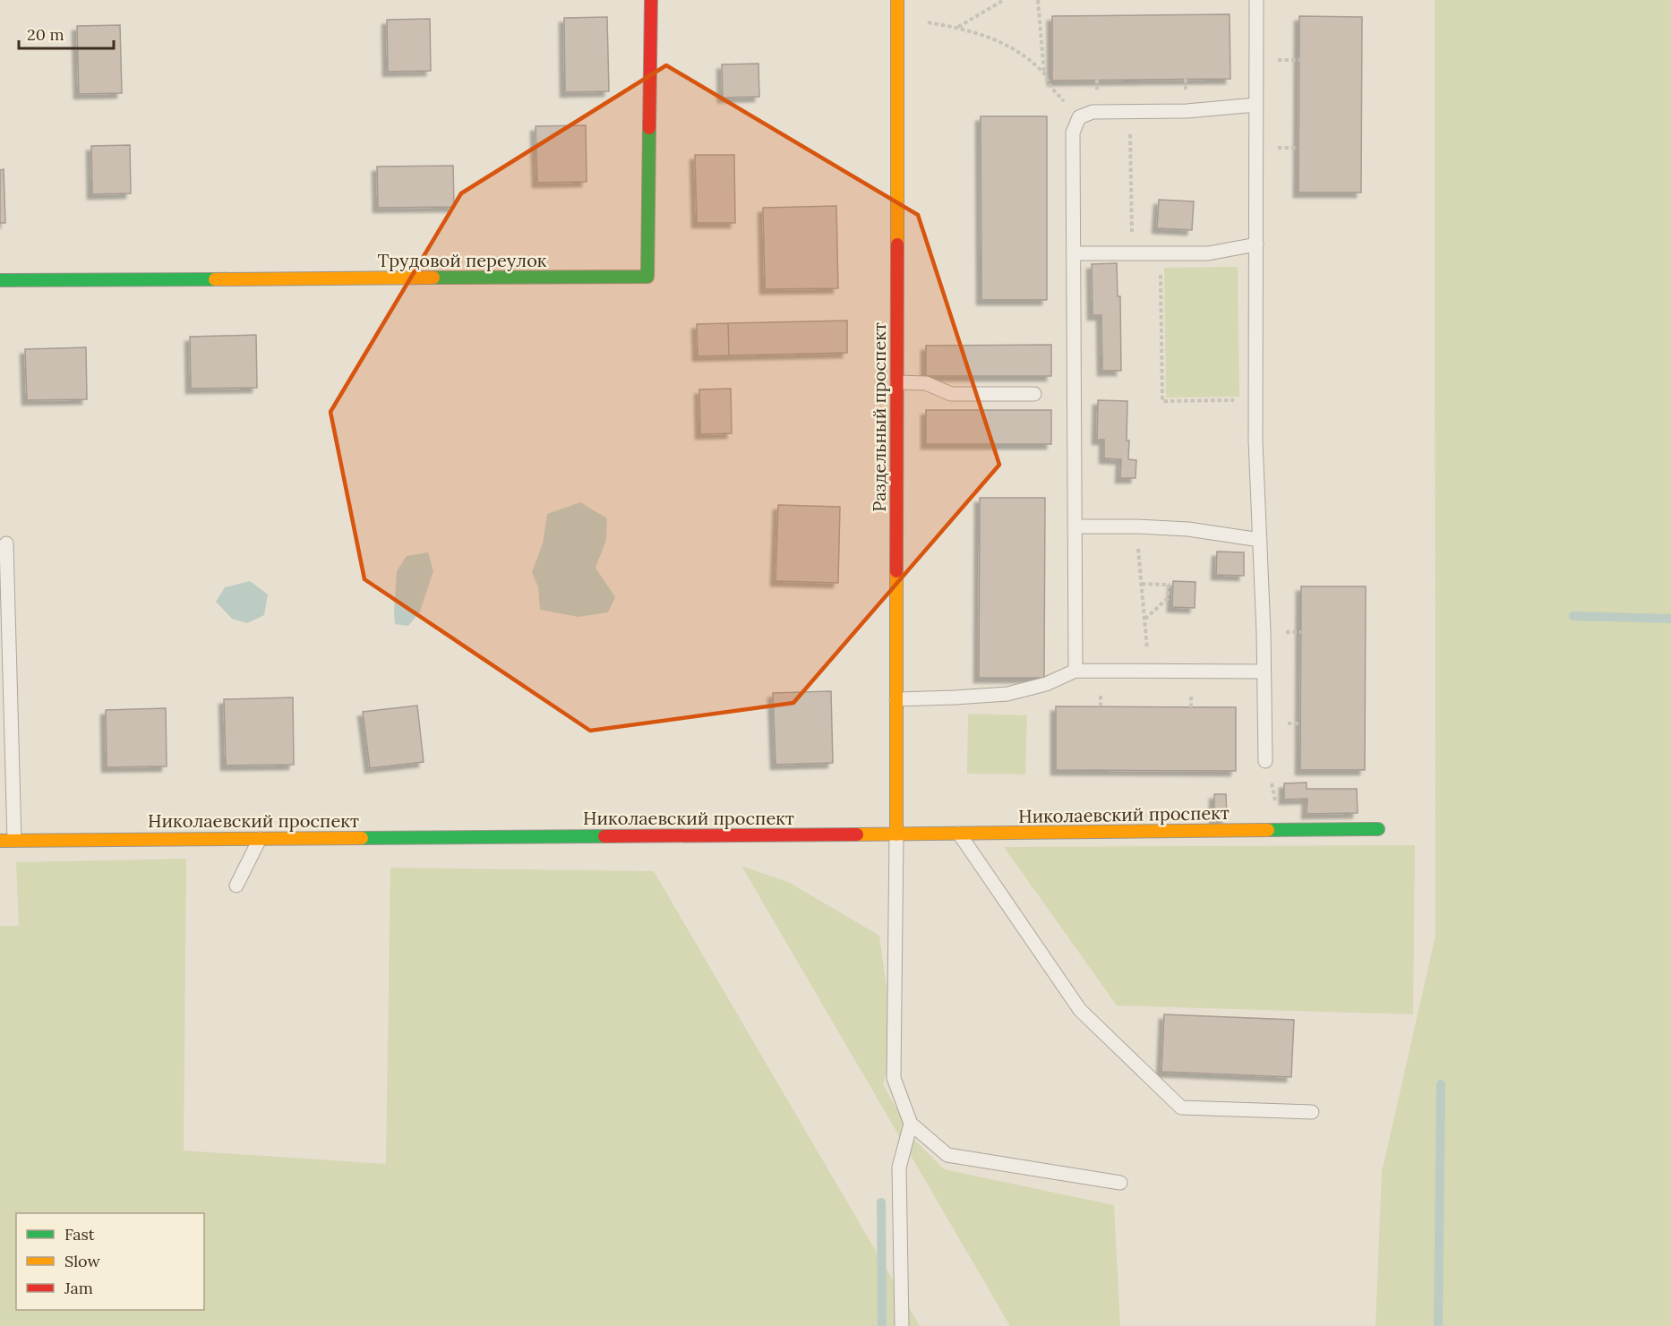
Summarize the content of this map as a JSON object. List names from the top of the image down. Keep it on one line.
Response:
{"streets":{"street":["Трудовой переулок","Раздельный проспект","Николаевский проспект"]},"crossings":[["Раздельный проспект","Николаевский проспект"]],"legend":["Fast","Slow","Jam"],"scale_bar":"20 m"}
